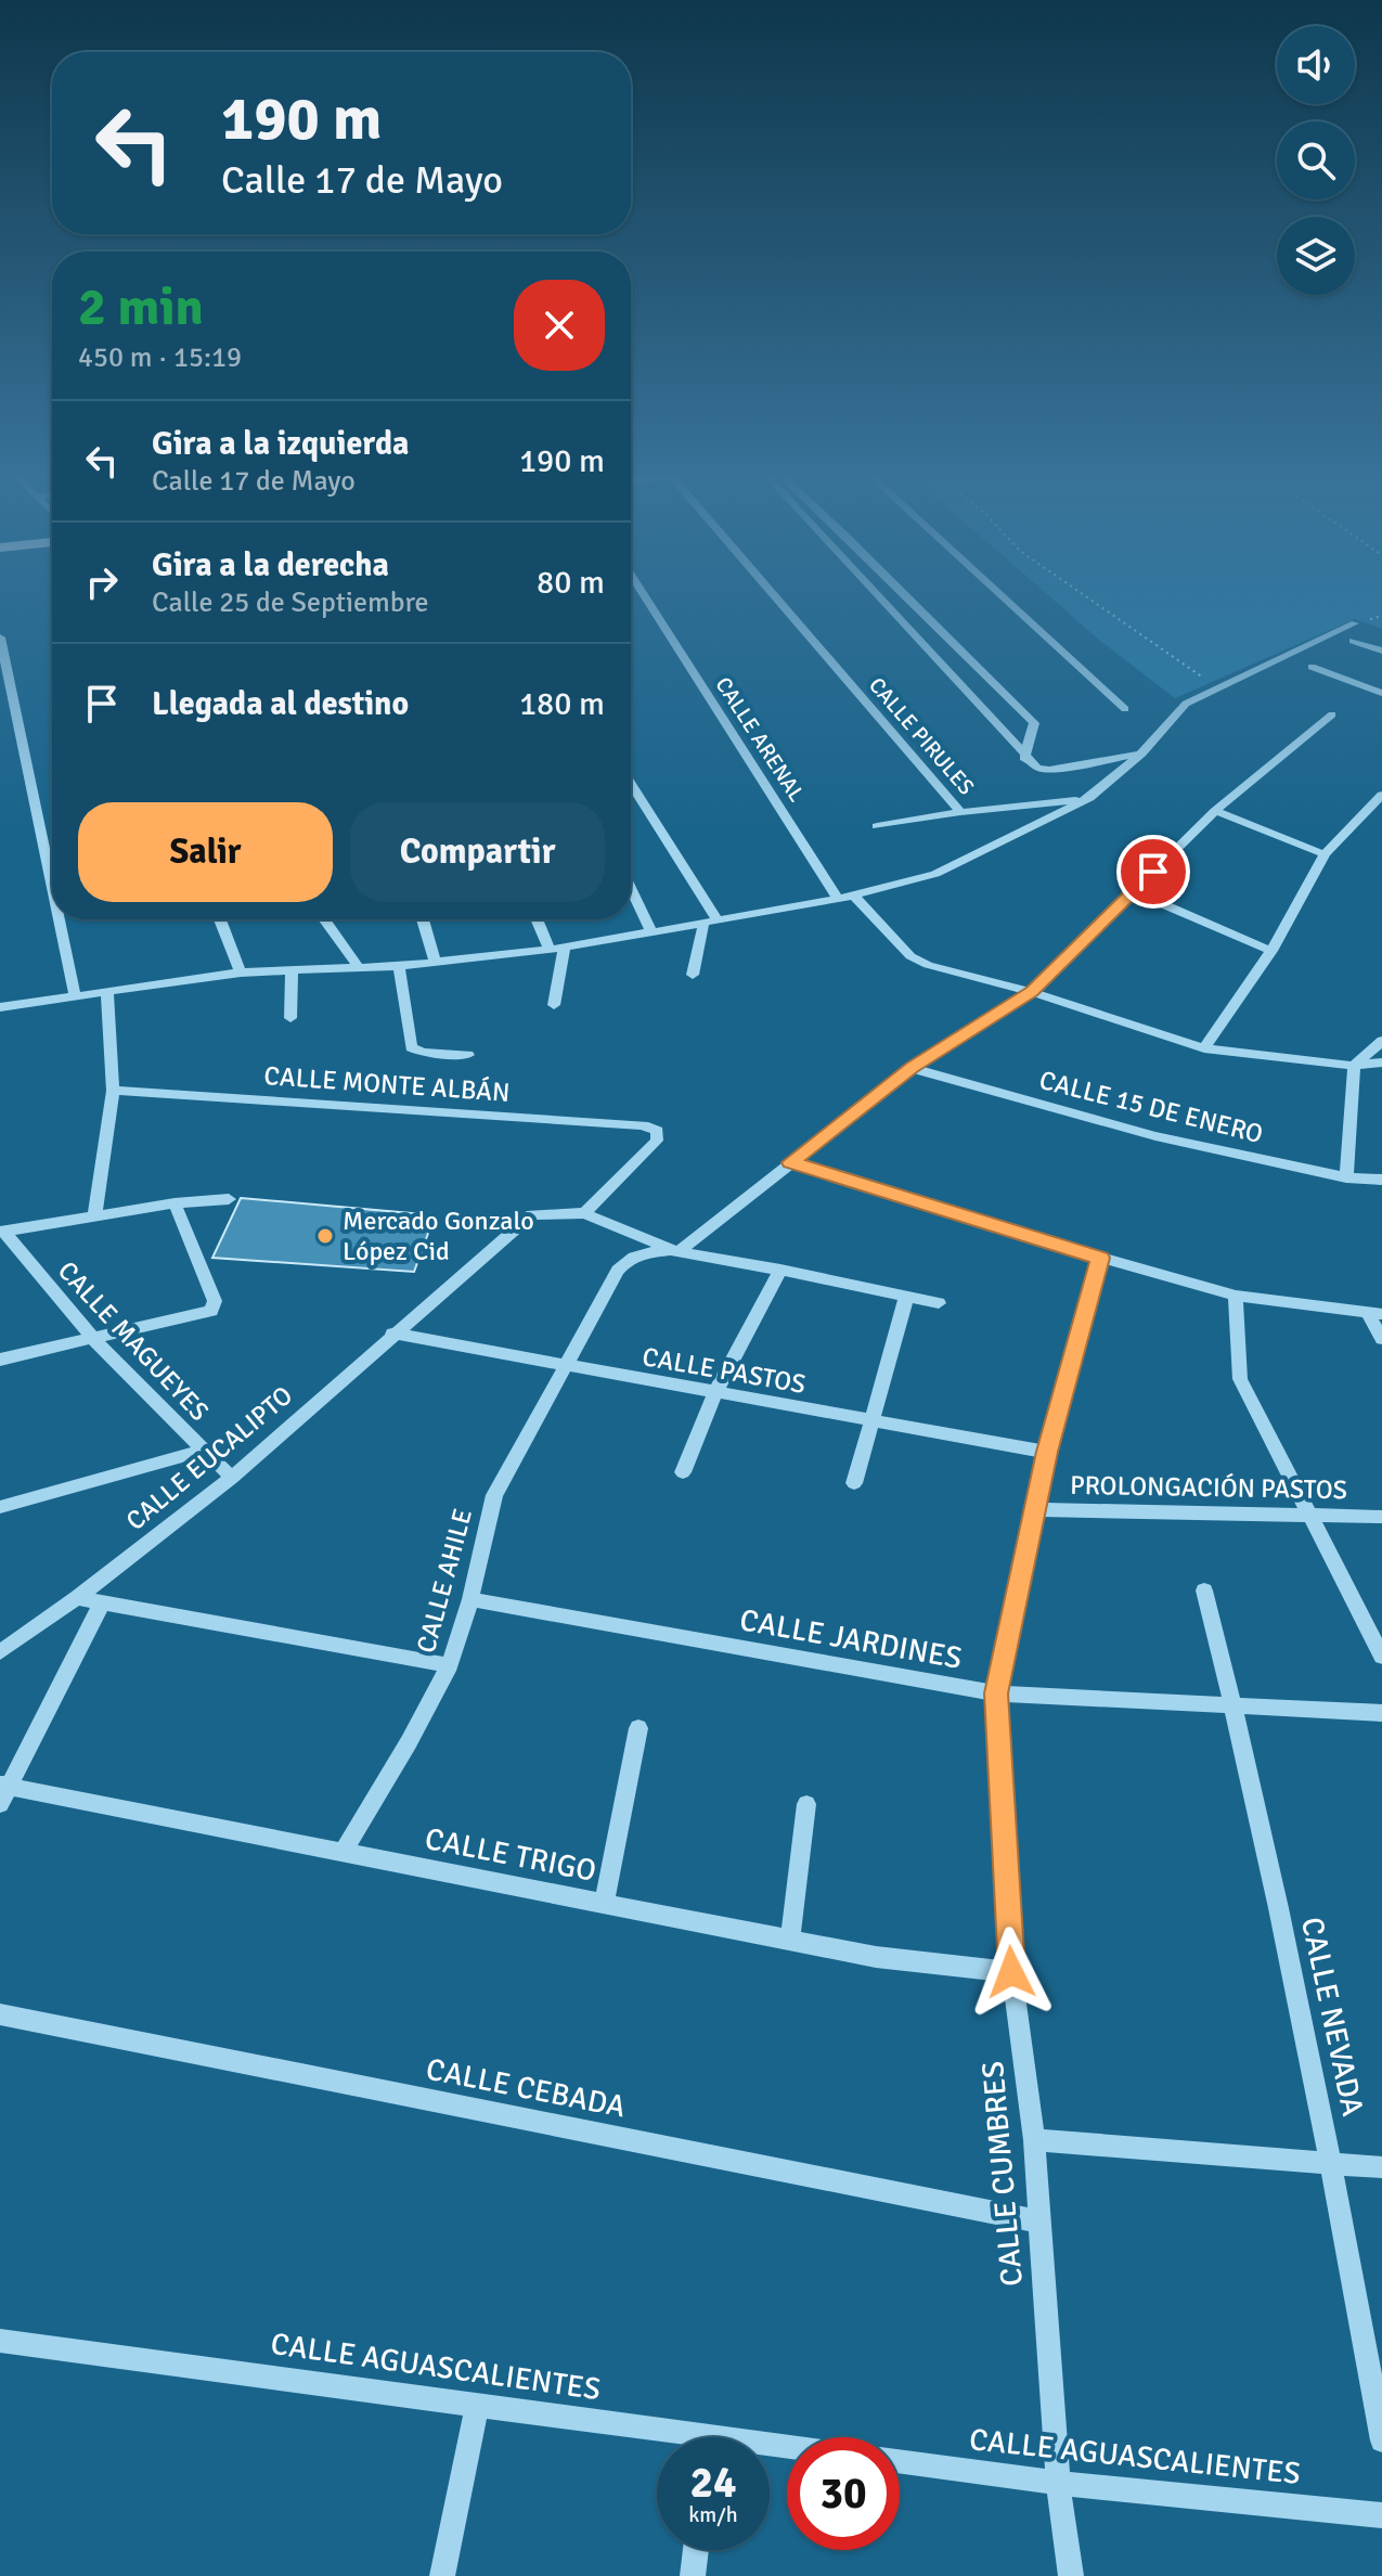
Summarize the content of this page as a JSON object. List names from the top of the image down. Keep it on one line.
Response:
{"streets":{"street":["CALLE PIRULES","CALLE ARENAL","CALLE MONTE ALBÁN","CALLE 15 DE ENERO","CALLE MAGUEYES","CALLE PASTOS","CALLE EUCALIPTO","PROLONGACIÓN PASTOS","CALLE AHILE","CALLE JARDINES","CALLE TRIGO","CALLE NEVADA","CALLE CEBADA","CALLE CUMBRES","CALLE AGUASCALIENTES"]},"crossings":[["CALLE MONTE ALBÁN","CALLE EUCALIPTO"],["CALLE MAGUEYES","CALLE EUCALIPTO"],["CALLE PASTOS","CALLE EUCALIPTO"],["CALLE PASTOS","CALLE AHILE"],["CALLE PASTOS","CALLE CUMBRES"],["PROLONGACIÓN PASTOS","CALLE CUMBRES"],["CALLE AHILE","CALLE JARDINES"],["CALLE AHILE","CALLE TRIGO"],["CALLE JARDINES","CALLE NEVADA"],["CALLE JARDINES","CALLE CUMBRES"],["CALLE TRIGO","CALLE CUMBRES"],["CALLE CEBADA","CALLE CUMBRES"],["CALLE CUMBRES","CALLE AGUASCALIENTES"]],"places":["Mercado Gonzalo López Cid"],"page":{"turn":["190 m","Calle 17 de Mayo"],"heading":["2 min","450 m · 15:19"],"list":[{"name":"Gira a la izquierda","note":"Calle 17 de Mayo","value":"190 m"},{"name":"Gira a la derecha","note":"Calle 25 de Septiembre","value":"80 m"},{"name":"Llegada al destino","value":"180 m"}],"buttons":["Salir","Compartir"],"speed":"24 km/h","limit":"30"}}
